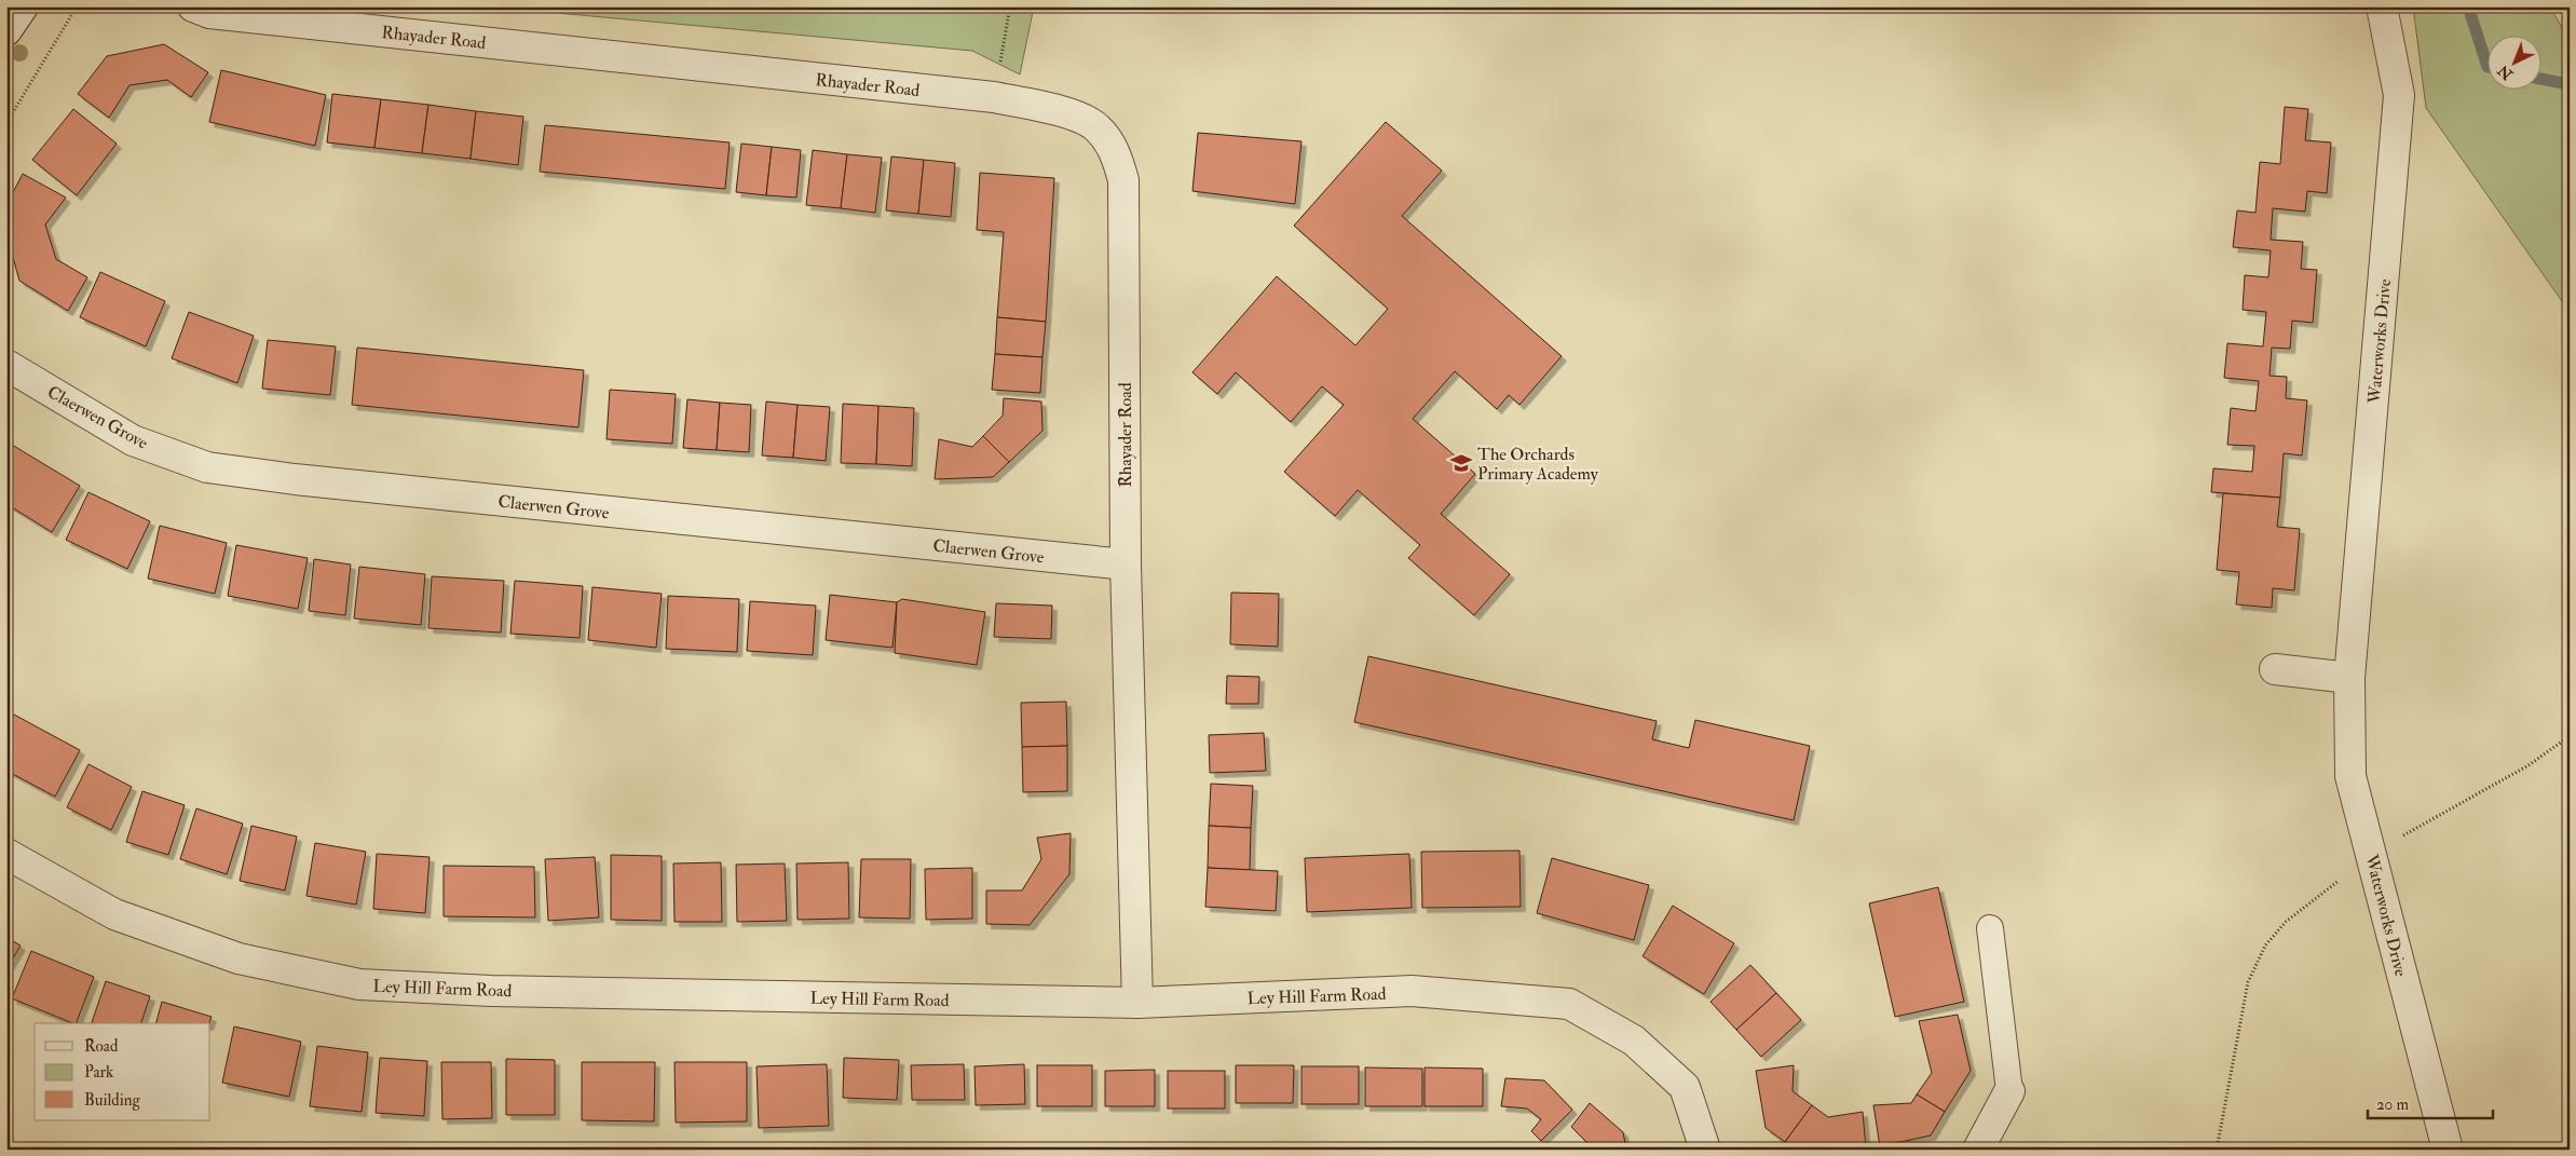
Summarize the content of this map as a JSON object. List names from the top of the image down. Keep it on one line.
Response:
{"streets":{"street":["Rhayader Road","Waterworks Drive","Claerwen Grove","Ley Hill Farm Road"]},"crossings":[["Rhayader Road","Claerwen Grove"],["Rhayader Road","Ley Hill Farm Road"]],"places":{"school or university":["The Orchards Primary Academy"]},"legend":["Road","Park","Building"],"scale_bar":"20 m","north":"bottom left"}
